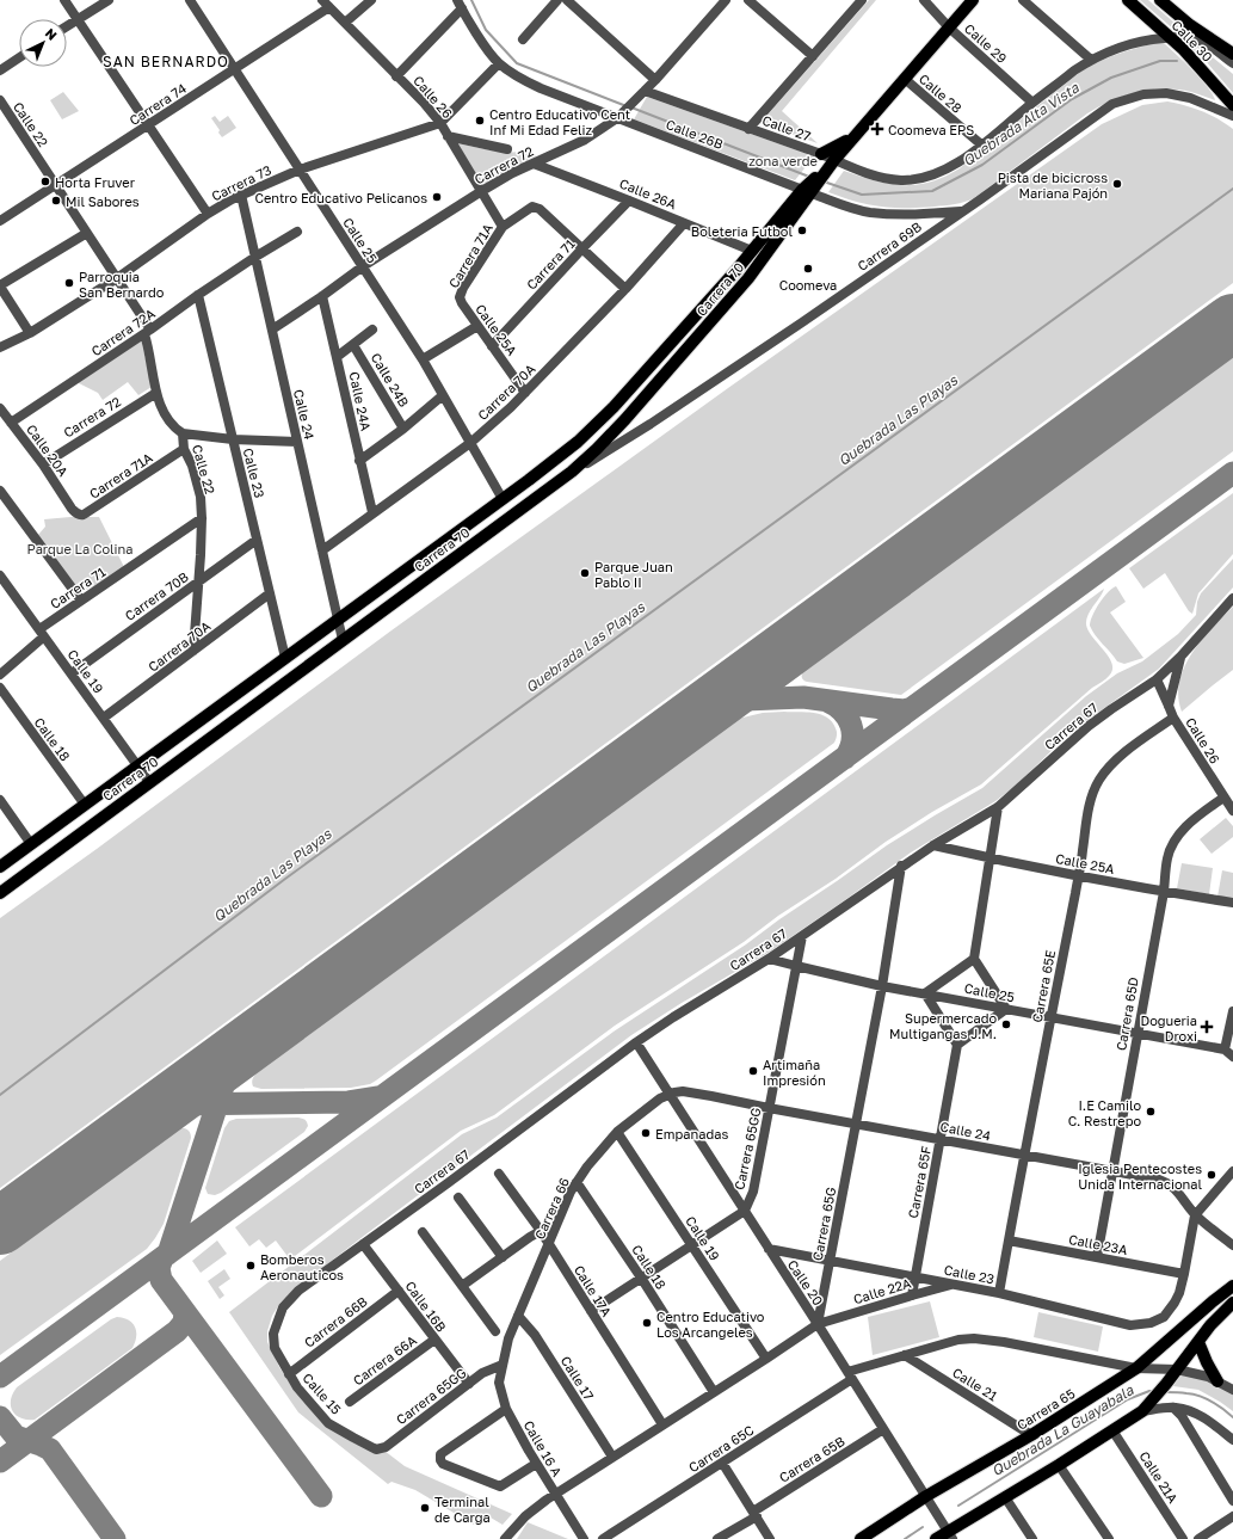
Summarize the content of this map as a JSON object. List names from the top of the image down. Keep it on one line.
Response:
{"streets":{"main road":["Calle 30","Carrera 70","Carrera 65"],"street":["Calle 29","Calle 28","Calle 26","Carrera 74","Calle 22","Calle 27","Calle 26B","Carrera 72","Carrera 73","Calle 26A","Calle 25","Carrera 69B","Carrera 71A","Carrera 71","Calle 25A","Carrera 72A","Calle 24B","Carrera 70A","Calle 24A","Calle 24","Calle 20A","Calle 23","Carrera 70B","Calle 19","Carrera 67","Calle 18","Carrera 65E","Carrera 65D","Carrera 65GG","Carrera 65F","Carrera 66","Carrera 65G","Calle 23A","Calle 20","Calle 17A","Calle 22A","Calle 16B","Carrera 66B","Carrera 66A","Calle 17","Calle 21","Calle 15","Calle 16 A","Carrera 65C","Carrera 65B","Calle 21A"]},"crossings":[["Calle 29","Carrera 70"],["Calle 28","Calle 27"],["Calle 28","Carrera 70"],["Calle 26","Carrera 74"],["Calle 26","Carrera 72"],["Calle 26","Carrera 73"],["Calle 26","Carrera 71A"],["Calle 26","Carrera 67"],["Calle 26","Carrera 65E"],["Calle 26","Carrera 65D"],["Carrera 74","Calle 22"],["Carrera 74","Calle 25"],["Calle 22","Carrera 72"],["Calle 22","Carrera 73"],["Calle 22","Carrera 71A"],["Calle 22","Carrera 71"],["Calle 22","Carrera 72A"],["Calle 22","Carrera 70A"],["Calle 22","Carrera 70B"],["Calle 27","Carrera 72"],["Calle 27","Carrera 70"],["Calle 26B","Carrera 72"],["Calle 26B","Carrera 73"],["Calle 26B","Carrera 69B"],["Calle 26B","Carrera 70"],["Carrera 72","Calle 26A"],["Carrera 72","Calle 25"],["Carrera 72","Calle 24A"],["Carrera 72","Calle 24"],["Carrera 72","Calle 20A"],["Carrera 73","Calle 25"],["Carrera 73","Calle 24"],["Calle 26A","Carrera 71"],["Calle 26A","Carrera 70"],["Calle 26A","Carrera 70A"],["Calle 25","Carrera 70"],["Calle 25","Carrera 70A"],["Calle 25","Carrera 67"],["Calle 25","Carrera 65E"],["Calle 25","Carrera 65D"],["Calle 25","Carrera 65GG"],["Calle 25","Carrera 65G"],["Carrera 69B","Carrera 70"],["Carrera 71A","Carrera 71"],["Carrera 71A","Calle 25A"],["Carrera 71A","Calle 20A"],["Carrera 71","Calle 25A"],["Carrera 71","Calle 19"],["Carrera 70","Calle 24"],["Carrera 70","Calle 23"],["Carrera 70","Calle 19"],["Carrera 70","Calle 18"],["Calle 25A","Carrera 70A"],["Calle 25A","Carrera 67"],["Calle 25A","Carrera 65E"],["Calle 25A","Carrera 65D"],["Carrera 72A","Calle 24"],["Carrera 72A","Calle 20A"],["Carrera 72A","Calle 23"],["Carrera 70A","Calle 24A"],["Carrera 70A","Calle 24"],["Carrera 70A","Calle 23"],["Carrera 70A","Calle 19"],["Calle 24","Carrera 65E"],["Calle 24","Carrera 65D"],["Calle 24","Carrera 65GG"],["Calle 24","Carrera 65F"],["Calle 24","Carrera 66"],["Calle 24","Carrera 65G"],["Calle 24","Calle 20"],["Calle 23","Carrera 70B"],["Calle 23","Carrera 65E"],["Calle 23","Carrera 65F"],["Calle 23","Carrera 65G"],["Calle 23","Calle 23A"],["Calle 23","Calle 20"],["Calle 23","Calle 22A"],["Carrera 70B","Calle 19"],["Calle 19","Carrera 66"],["Carrera 67","Carrera 65G"],["Carrera 67","Calle 20"],["Carrera 67","Calle 16B"],["Carrera 67","Calle 15"],["Calle 18","Carrera 66"],["Carrera 65E","Calle 23A"],["Carrera 65D","Calle 23A"],["Carrera 65GG","Carrera 66"],["Carrera 65GG","Calle 20"],["Carrera 65GG","Calle 16B"],["Carrera 65GG","Calle 15"],["Carrera 65GG","Calle 16 A"],["Carrera 65F","Calle 22A"],["Carrera 66","Calle 20"],["Carrera 66","Calle 17A"],["Carrera 66","Calle 17"],["Carrera 66","Calle 16 A"],["Carrera 65G","Calle 20"],["Carrera 65G","Calle 22A"],["Calle 20","Calle 22A"],["Calle 20","Carrera 65"],["Calle 20","Carrera 65C"],["Calle 20","Carrera 65B"],["Calle 16B","Carrera 66B"],["Calle 16B","Carrera 66A"],["Carrera 66B","Calle 15"],["Calle 21","Carrera 65"]],"districts":["SAN BERNARDO"],"water":["Quebrada Alta Vista","Quebrada Las Playas","Quebrada La Guayabala"],"parks":["zona verde","Parque La Colina"],"places":{"other":["Centro Educativo Cent Inf Mi Edad Feliz","Horta Fruver","Pista de bicicross Mariana Pajón","Centro Educativo Pelicanos","Mil Sabores","Boleteria Futbol","Coomeva","Parroquia San Bernardo","Parque Juan Pablo II","Supermercado Multigangas J.M.","Artimaña Impresión","I.E Camilo C. Restrepo","Empanadas","Iglesia Pentecostes Unida Internacional","Bomberos Aeronauticos","Centro Educativo Los Arcangeles","Terminal de Carga"],"health":["Coomeva EPS","Dogueria Droxi"]},"north":"top right"}
